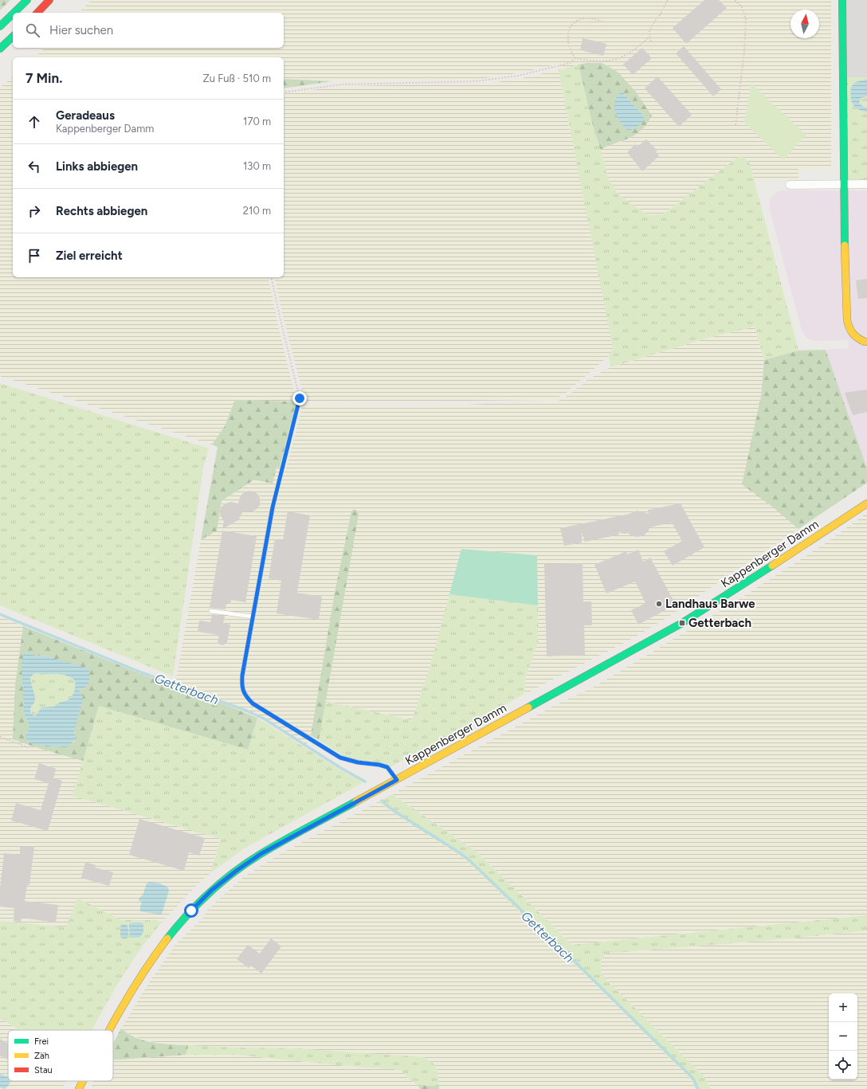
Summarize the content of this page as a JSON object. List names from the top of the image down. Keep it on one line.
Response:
{"streets":{"main road":["Kappenberger Damm"]},"water":["Getterbach"],"places":{"other":["Landhaus Barwe"],"transit":["Getterbach"]},"legend":["Frei","Zäh","Stau"],"north":"top","page":{"search":"Hier suchen","heading":["7 Min.","Zu Fuß · 510 m"],"list":[["Geradeaus","Kappenberger Damm","170 m"],["Links abbiegen","130 m"],["Rechts abbiegen","210 m"],"Ziel erreicht"],"map_buttons":["+","−"]}}
